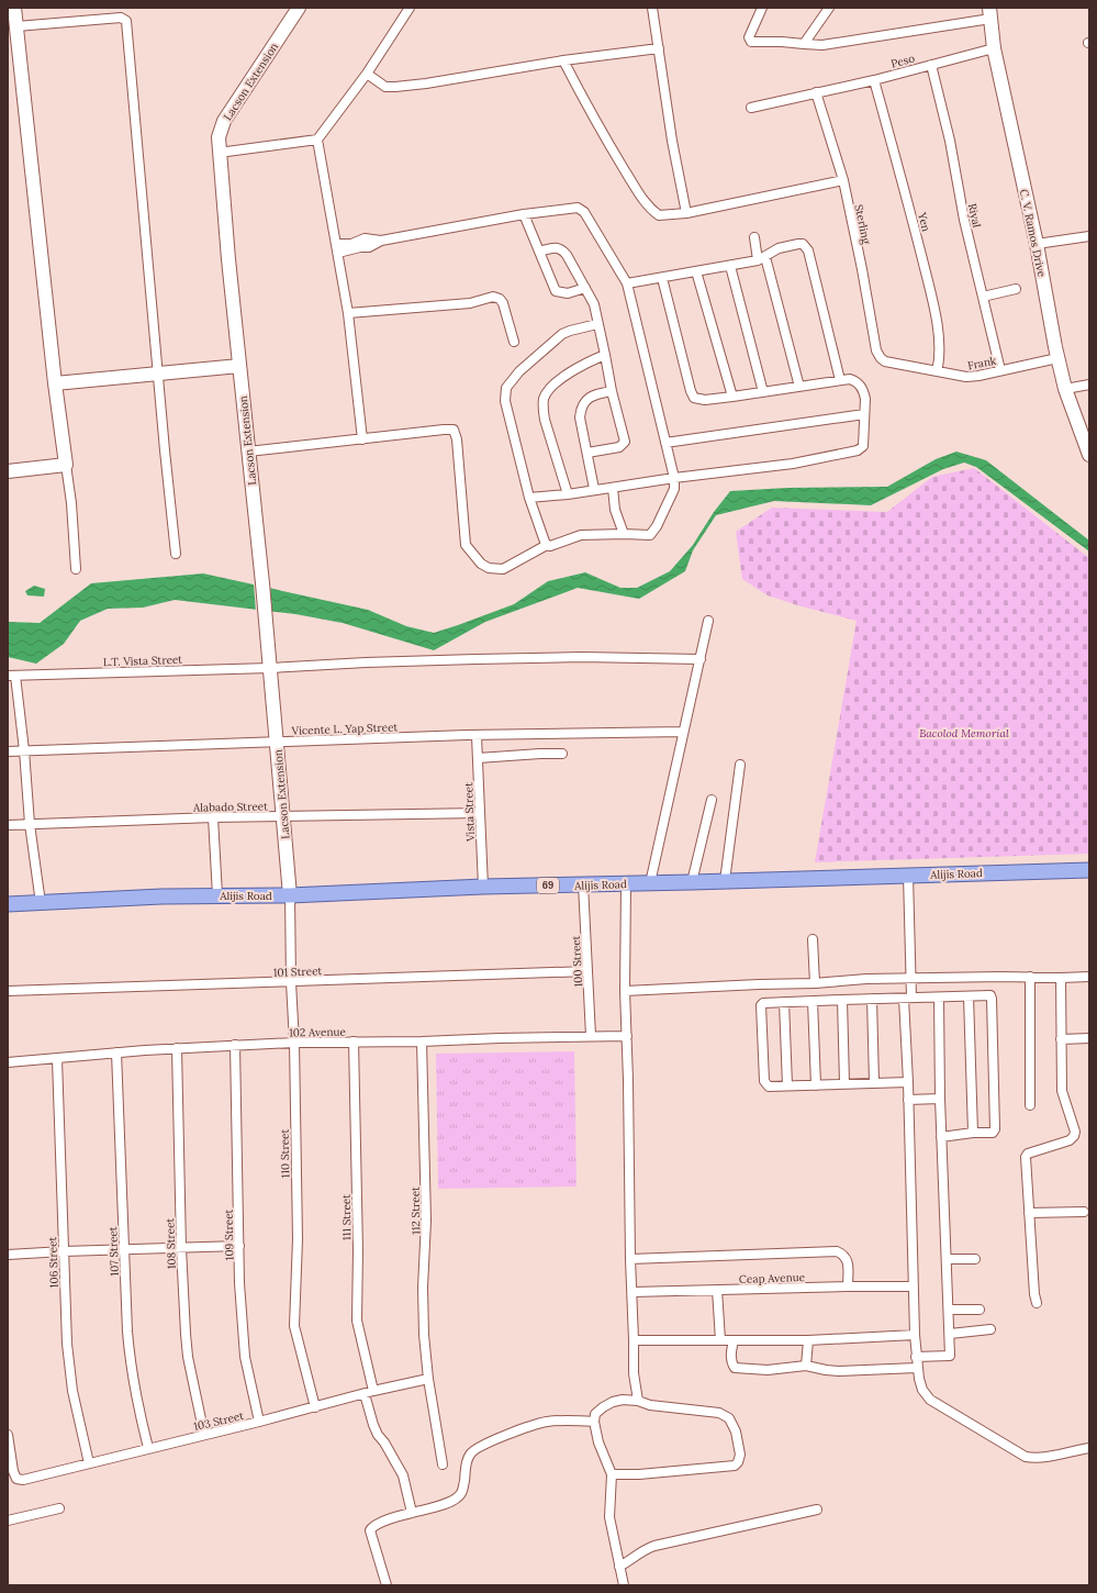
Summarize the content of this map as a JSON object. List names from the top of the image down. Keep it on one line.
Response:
{"streets":{"main road":["Alijis Road","69"],"street":["Peso","Lacson Extension","Riyal","Yen","Sterling","C. V. Ramos Drive","Frank","L.T. Vista Street","Vicente L. Yap Street","Alabado Street","Vista Street","100 Street","101 Street","102 Avenue","110 Street","112 Street","111 Street","109 Street","108 Street","107 Street","106 Street","Ceap Avenue","103 Street"]},"crossings":[["Peso","Riyal"],["Peso","Yen"],["Peso","Sterling"],["Peso","C. V. Ramos Drive"],["Lacson Extension","L.T. Vista Street"],["Lacson Extension","Vicente L. Yap Street"],["Lacson Extension","Alabado Street"],["Lacson Extension","Alijis Road"],["Lacson Extension","110 Street"],["Riyal","Frank"],["Yen","Frank"],["Sterling","Frank"],["C. V. Ramos Drive","Frank"],["Vicente L. Yap Street","Vista Street"],["Alabado Street","Vista Street"],["Vista Street","Alijis Road"],["Alijis Road","100 Street"],["Alijis Road","110 Street"],["100 Street","101 Street"],["100 Street","102 Avenue"],["101 Street","110 Street"],["102 Avenue","110 Street"],["102 Avenue","112 Street"],["102 Avenue","111 Street"],["102 Avenue","109 Street"],["102 Avenue","108 Street"],["102 Avenue","107 Street"],["102 Avenue","106 Street"],["110 Street","103 Street"],["112 Street","103 Street"],["111 Street","103 Street"],["109 Street","103 Street"],["108 Street","103 Street"],["107 Street","103 Street"],["106 Street","103 Street"]],"parks":["Bacolod Memorial"]}
